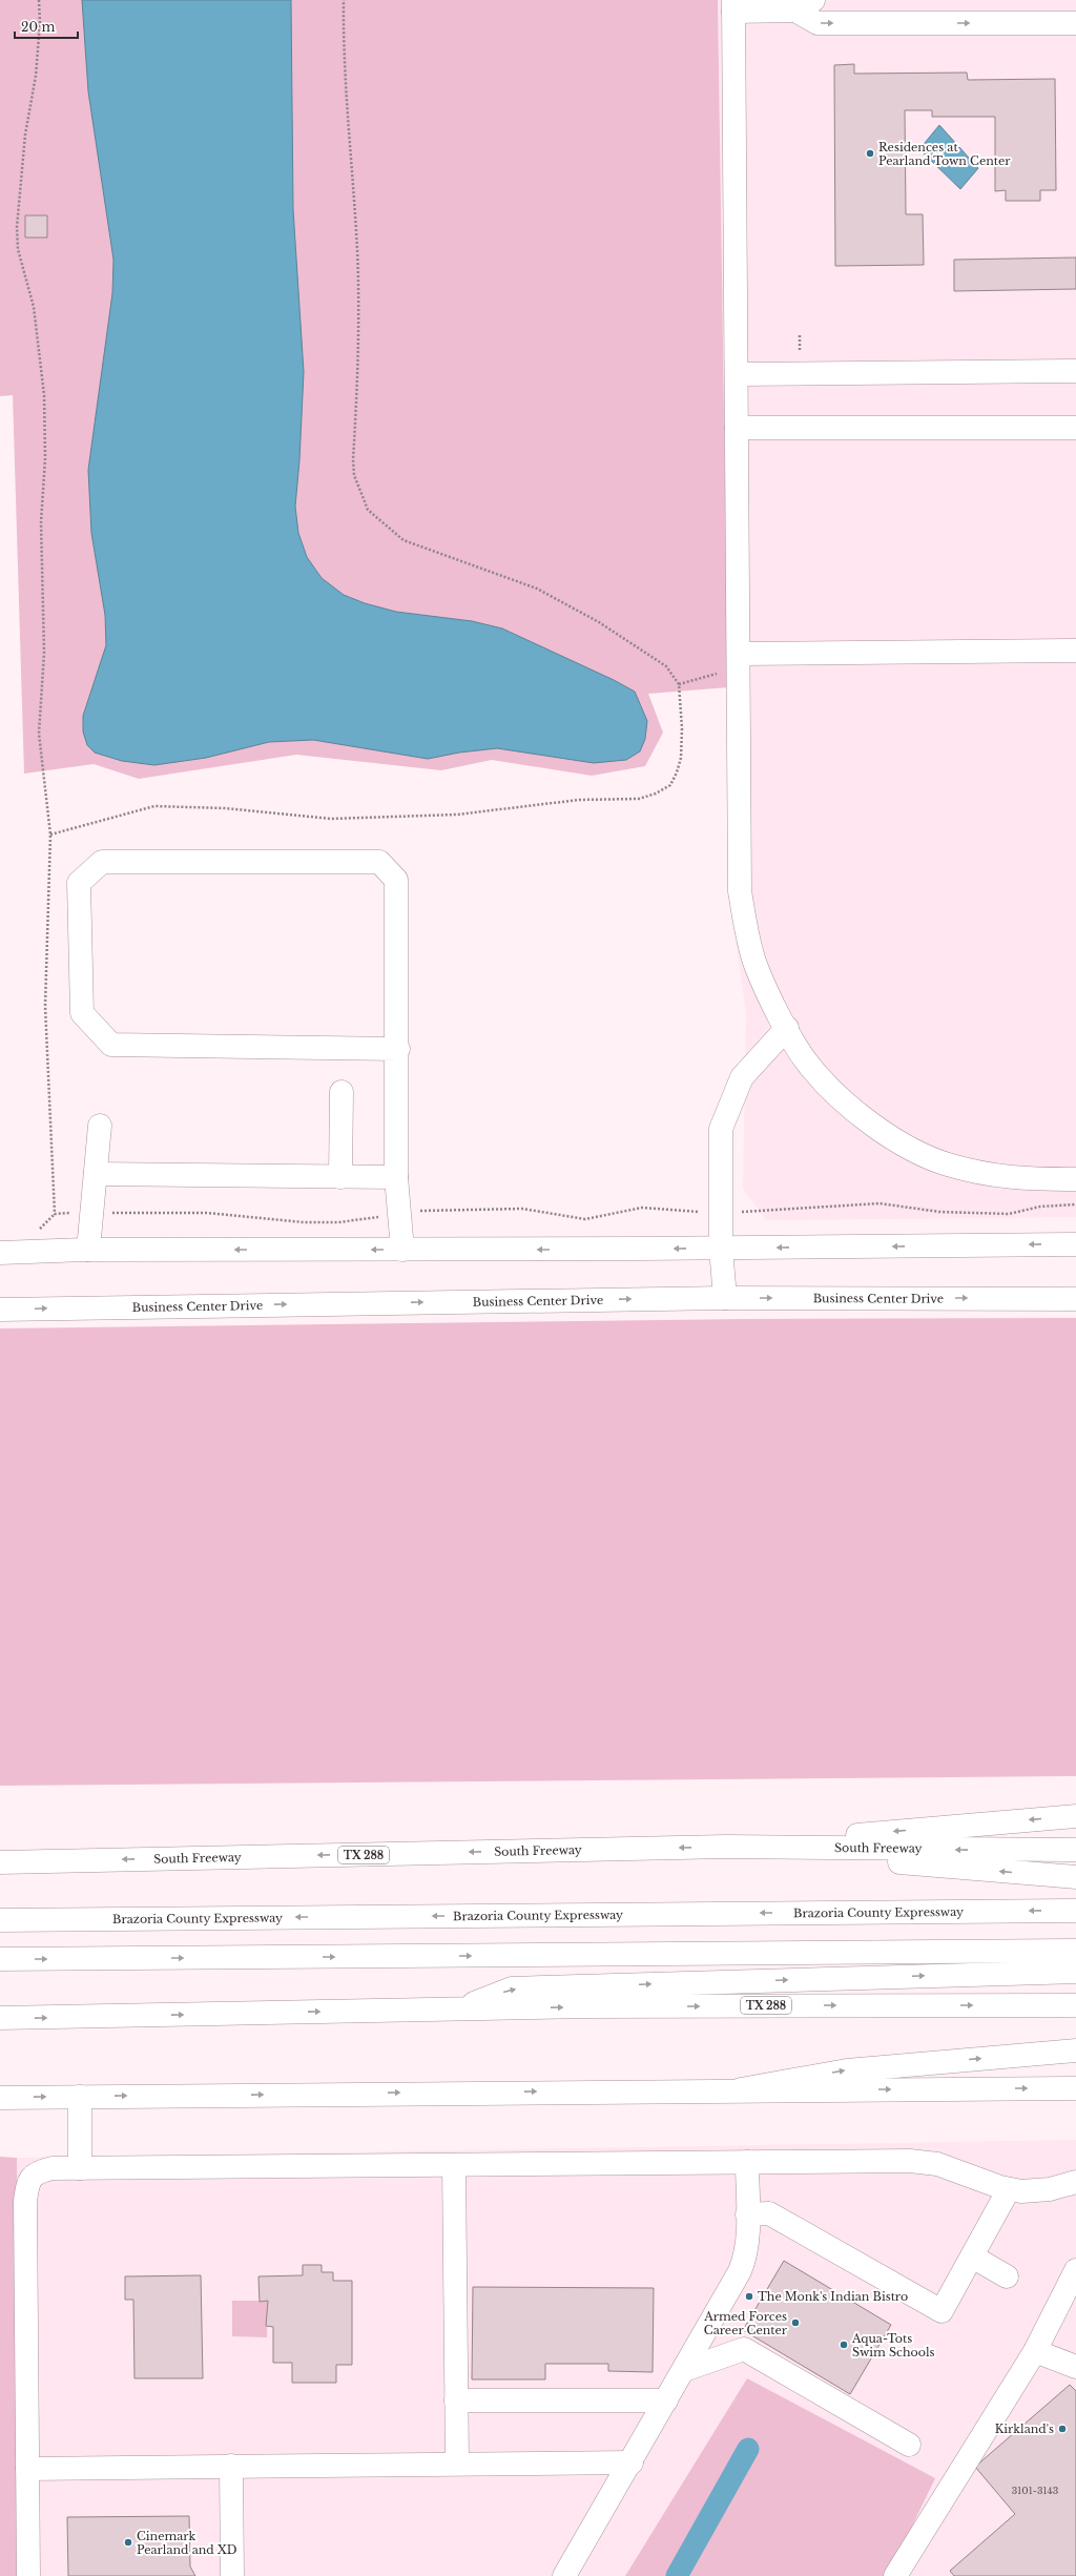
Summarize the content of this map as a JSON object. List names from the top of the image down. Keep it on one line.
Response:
{"streets":{"main road":["Business Center Drive","South Freeway","TX 288","Brazoria County Expressway"]},"places":["Residences at Pearland Town Center","The Monk's Indian Bistro","Armed Forces Career Center","Aqua-Tots Swim Schools","Kirkland's","Cinemark Pearland and XD"],"house_numbers":["3101-3143"],"scale_bar":"20 m"}
